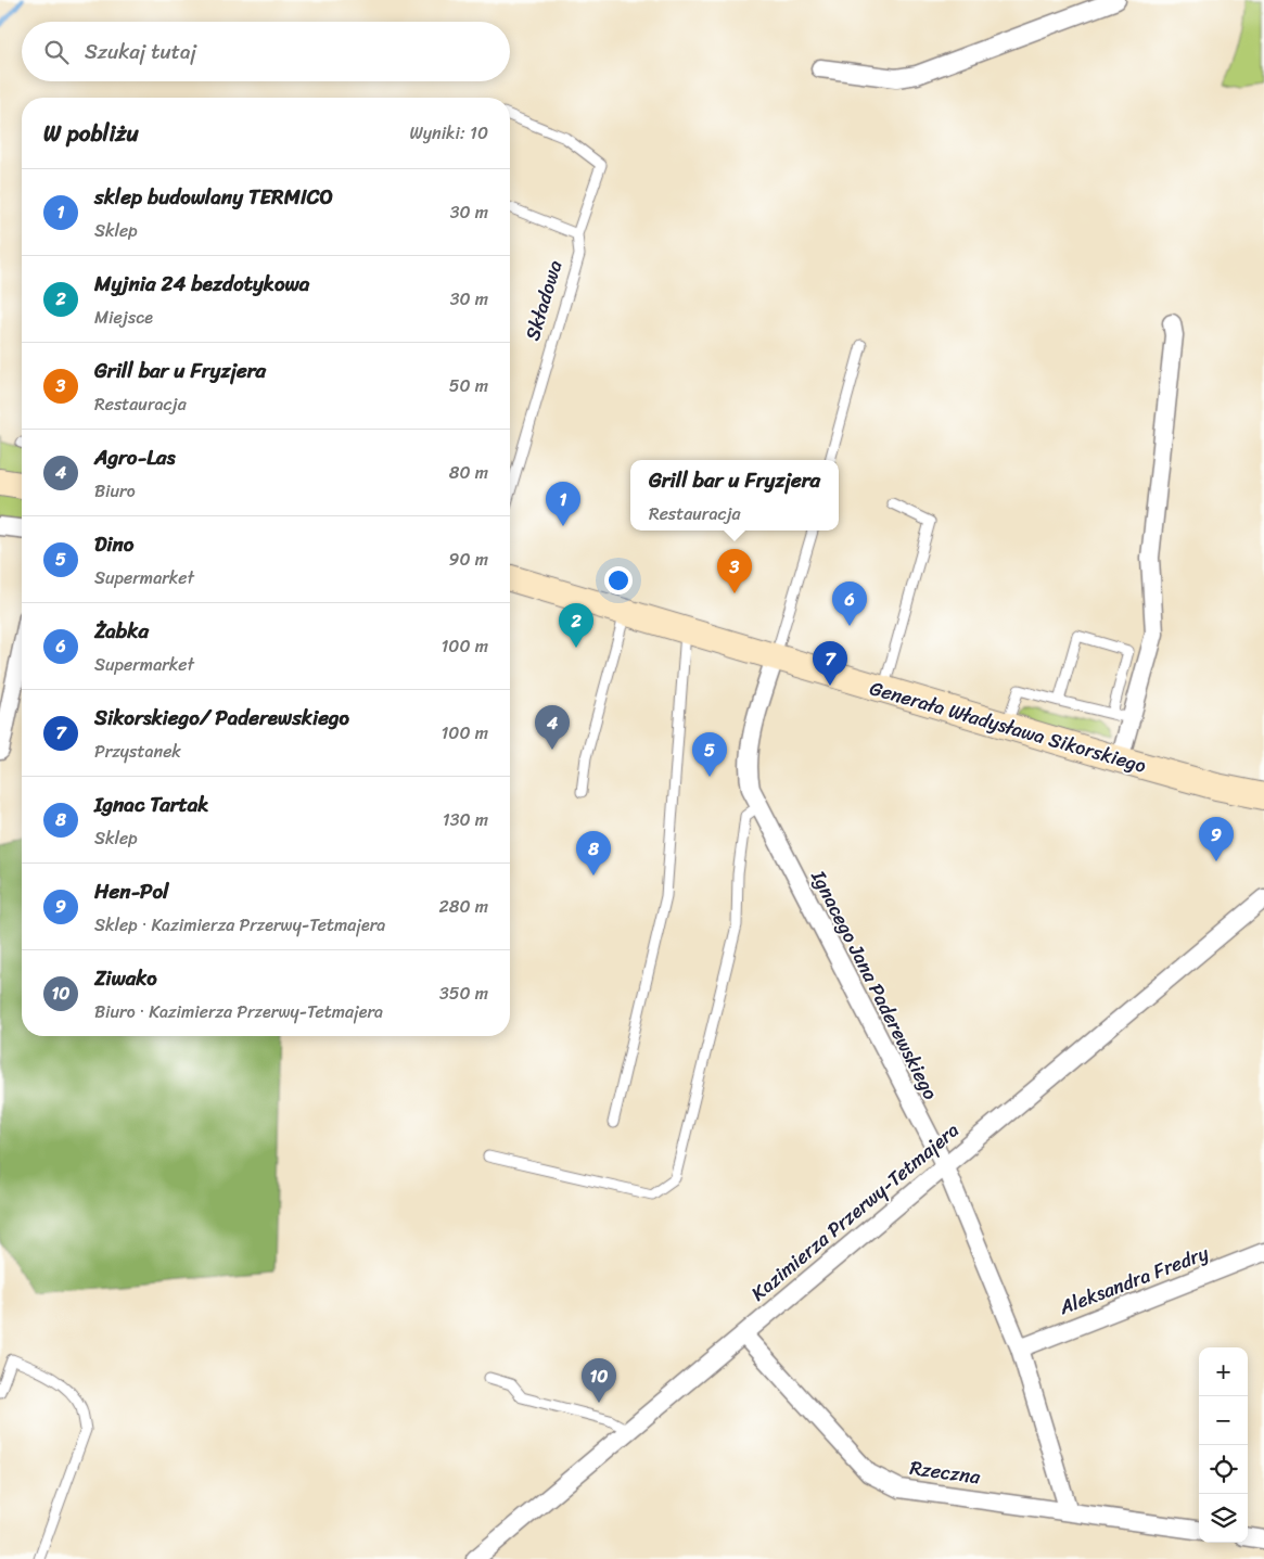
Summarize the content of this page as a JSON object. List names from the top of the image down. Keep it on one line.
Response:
{"streets":{"main road":["Generała Władysława Sikorskiego"],"street":["Ignacego Jana Paderewskiego","Kazimierza Przerwy-Tetmajera","Aleksandra Fredry","Rzeczna"],"lane":["Składowa"]},"crossings":[["Generała Władysława Sikorskiego","Ignacego Jana Paderewskiego"],["Ignacego Jana Paderewskiego","Kazimierza Przerwy-Tetmajera"],["Ignacego Jana Paderewskiego","Aleksandra Fredry"],["Ignacego Jana Paderewskiego","Rzeczna"],["Kazimierza Przerwy-Tetmajera","Rzeczna"]],"page":{"search":"Szukaj tutaj","heading":["W pobliżu","Wyniki: 10"],"list":[{"mark":"1","name":"sklep budowlany TERMICO","note":"Sklep","value":"30 m"},{"mark":"2","name":"Myjnia 24 bezdotykowa","note":"Miejsce","value":"30 m"},{"mark":"3","name":"Grill bar u Fryzjera","note":"Restauracja","value":"50 m"},{"mark":"4","name":"Agro-Las","note":"Biuro","value":"80 m"},{"mark":"5","name":"Dino","note":"Supermarket","value":"90 m"},{"mark":"6","name":"Żabka","note":"Supermarket","value":"100 m"},{"mark":"7","name":"Sikorskiego/ Paderewskiego","note":"Przystanek","value":"100 m"},{"mark":"8","name":"Ignac Tartak","note":"Sklep","value":"130 m"},{"mark":"9","name":"Hen-Pol","note":"Sklep · Kazimierza Przerwy-Tetmajera","value":"280 m"},{"mark":"10","name":"Ziwako","note":"Biuro · Kazimierza Przerwy-Tetmajera","value":"350 m"}],"popup":["Grill bar u Fryzjera","Restauracja"],"pins":["1","3","6","2","7","4","5","9","8","10"],"map_buttons":["+","−"]}}
